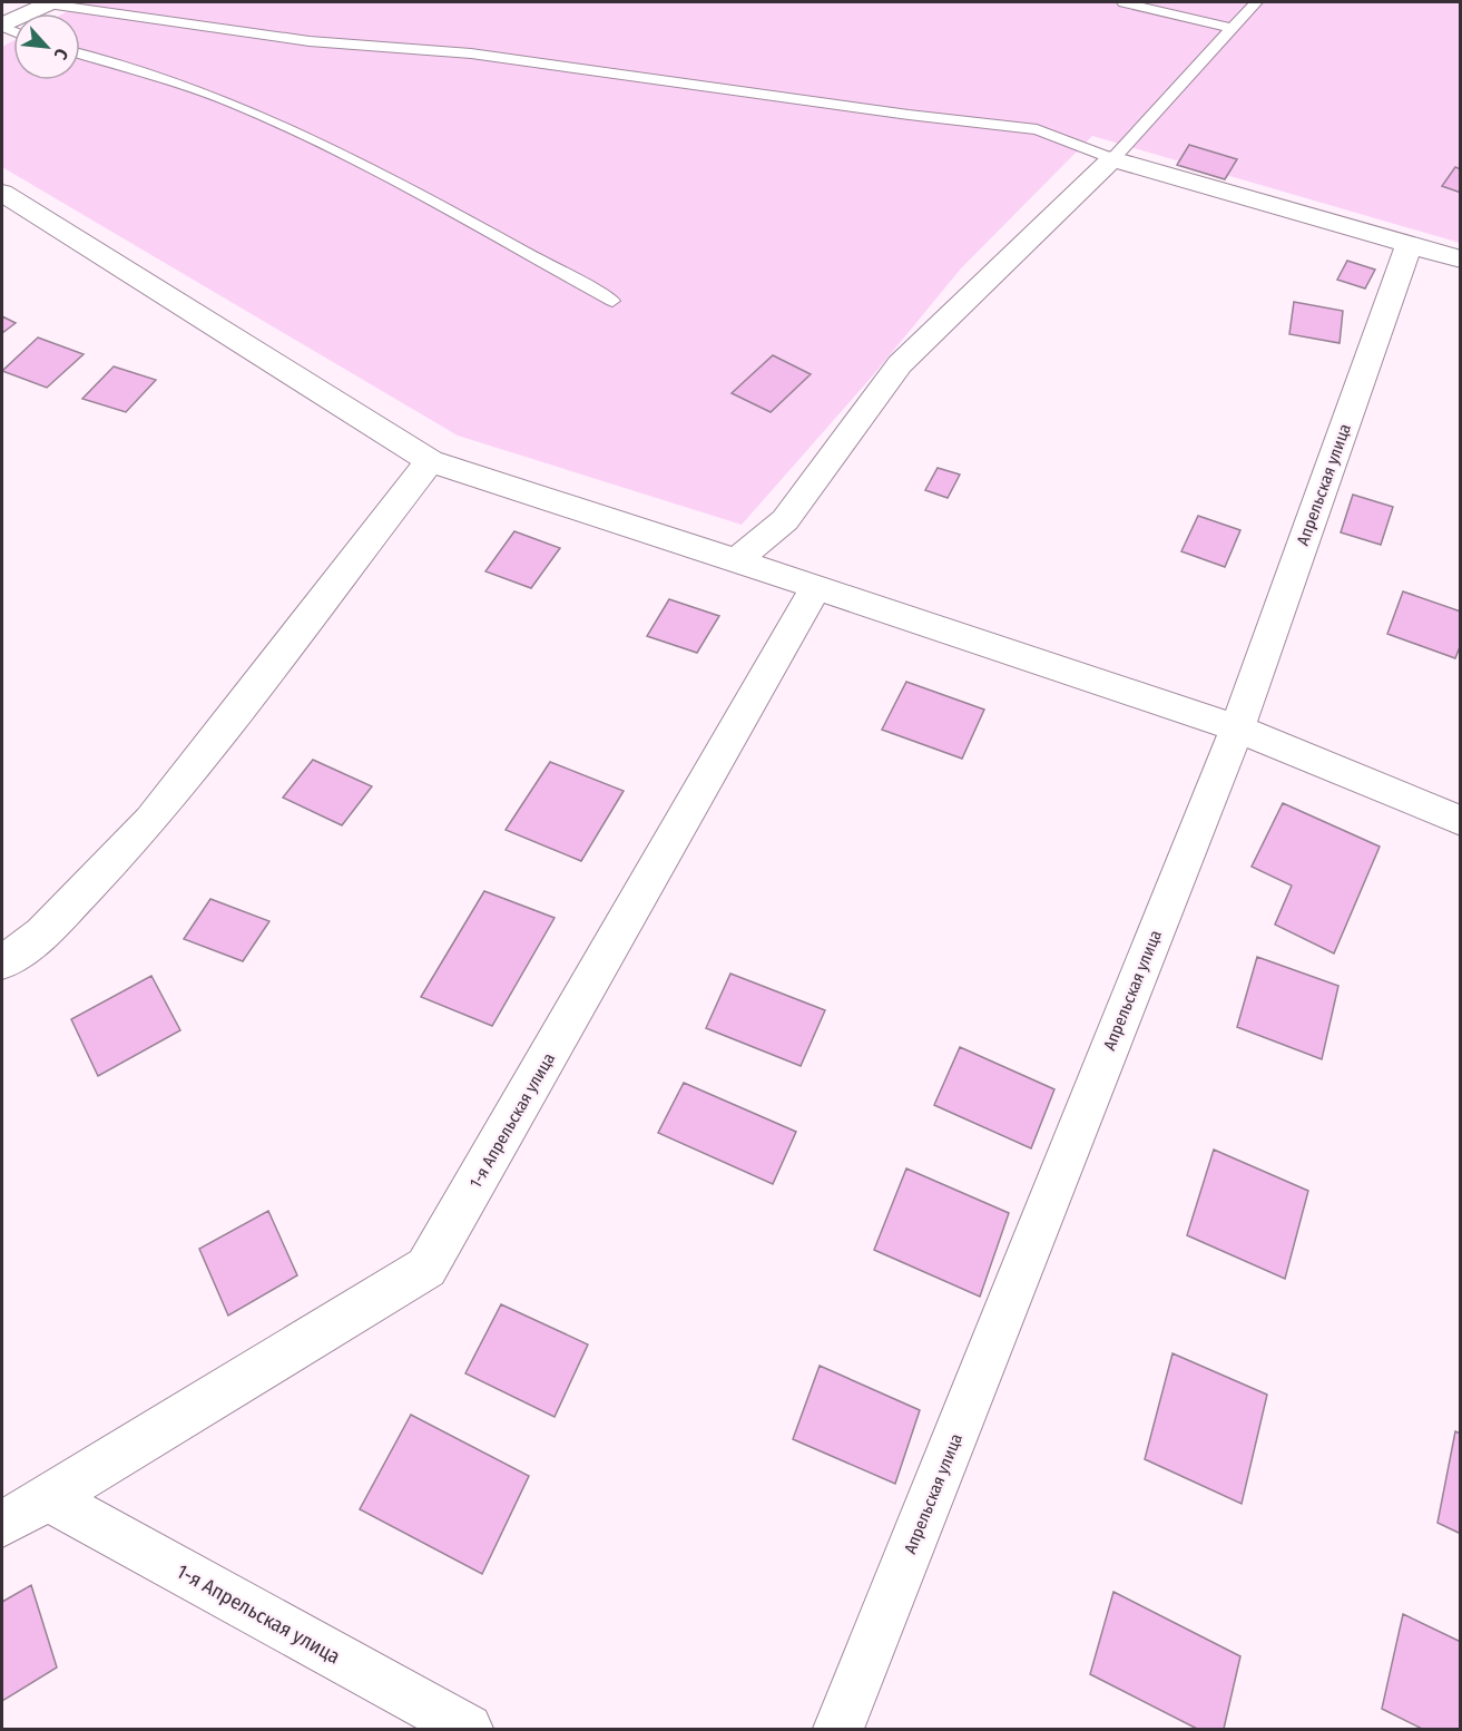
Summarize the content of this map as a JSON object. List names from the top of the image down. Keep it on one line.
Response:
{"streets":{"street":["Апрельская улица","1-я Апрельская улица"]},"north":"bottom right"}
